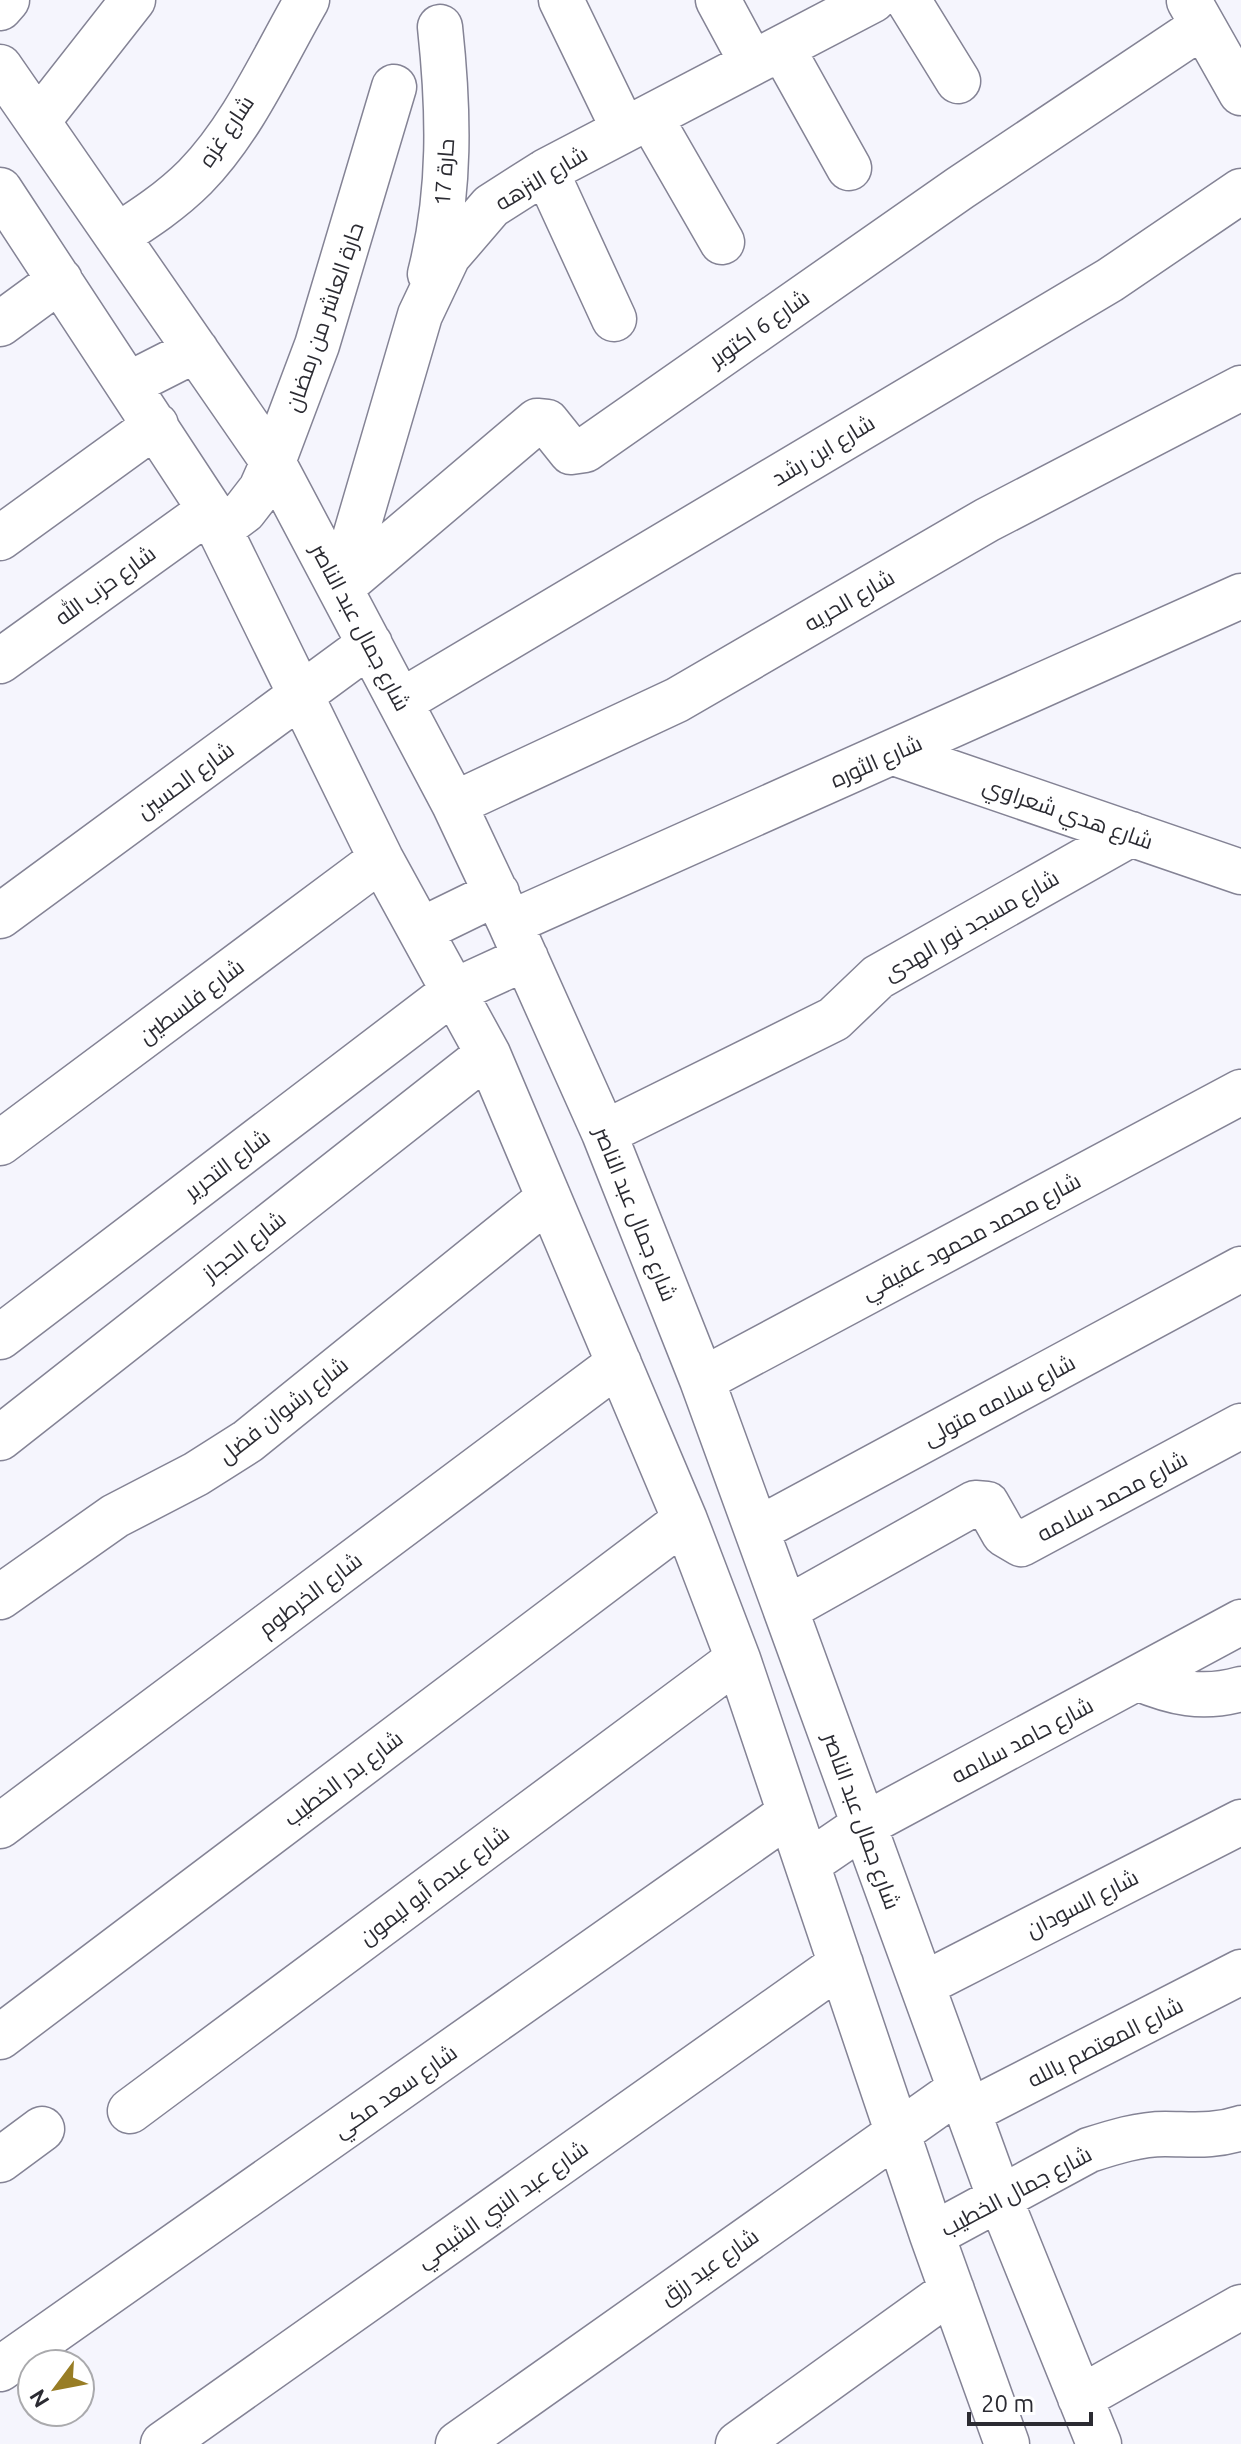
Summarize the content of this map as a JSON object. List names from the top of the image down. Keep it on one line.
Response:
{"streets":{"street":["شارع غزه","حارة 17","شارع النزهه","حارة العاشر من رمضان","شارع 6 اكتوبر","شارع ابن رشد","شارع حزب الله","شارع الحريه","شارع جمال عبد الناصر","شارع الثوره","شارع الحسين","شارع هدي شعراوي","شارع مسجد نور الهدى","شارع فلسطين","شارع التحرير","شارع محمد محمود عفيفي","شارع الحجاز","شارع سلامه متولى","شارع رشوان فضل","شارع محمد سلامه","شارع الخرطوم","شارع حامد سلامه","شارع بدر الخطيب","شارع عبده أبو ليمون","شارع السودان","شارع المعتصم بالله","شارع سعد مكي","شارع جمال الخطيب","شارع عبد النبي الشيمي","شارع عيد رزق"]},"crossings":[["شارع غزه","شارع جمال عبد الناصر"],["حارة 17","شارع النزهه"],["شارع النزهه","شارع 6 اكتوبر"],["شارع النزهه","شارع جمال عبد الناصر"],["حارة العاشر من رمضان","شارع حزب الله"],["حارة العاشر من رمضان","شارع جمال عبد الناصر"],["شارع 6 اكتوبر","شارع جمال عبد الناصر"],["شارع ابن رشد","شارع جمال عبد الناصر"],["شارع الحريه","شارع جمال عبد الناصر"],["شارع جمال عبد الناصر","شارع الثوره"],["شارع جمال عبد الناصر","شارع الحسين"],["شارع جمال عبد الناصر","شارع مسجد نور الهدى"],["شارع جمال عبد الناصر","شارع التحرير"],["شارع جمال عبد الناصر","شارع محمد محمود عفيفي"],["شارع جمال عبد الناصر","شارع سلامه متولى"],["شارع جمال عبد الناصر","شارع محمد سلامه"],["شارع جمال عبد الناصر","شارع حامد سلامه"],["شارع جمال عبد الناصر","شارع السودان"],["شارع جمال عبد الناصر","شارع المعتصم بالله"],["شارع جمال عبد الناصر","شارع جمال الخطيب"],["شارع جمال عبد الناصر","شارع عيد رزق"],["شارع الثوره","شارع هدي شعراوي"],["شارع الثوره","شارع التحرير"],["شارع هدي شعراوي","شارع مسجد نور الهدى"],["شارع المعتصم بالله","شارع عيد رزق"]],"scale_bar":"20 m","north":"bottom left"}
